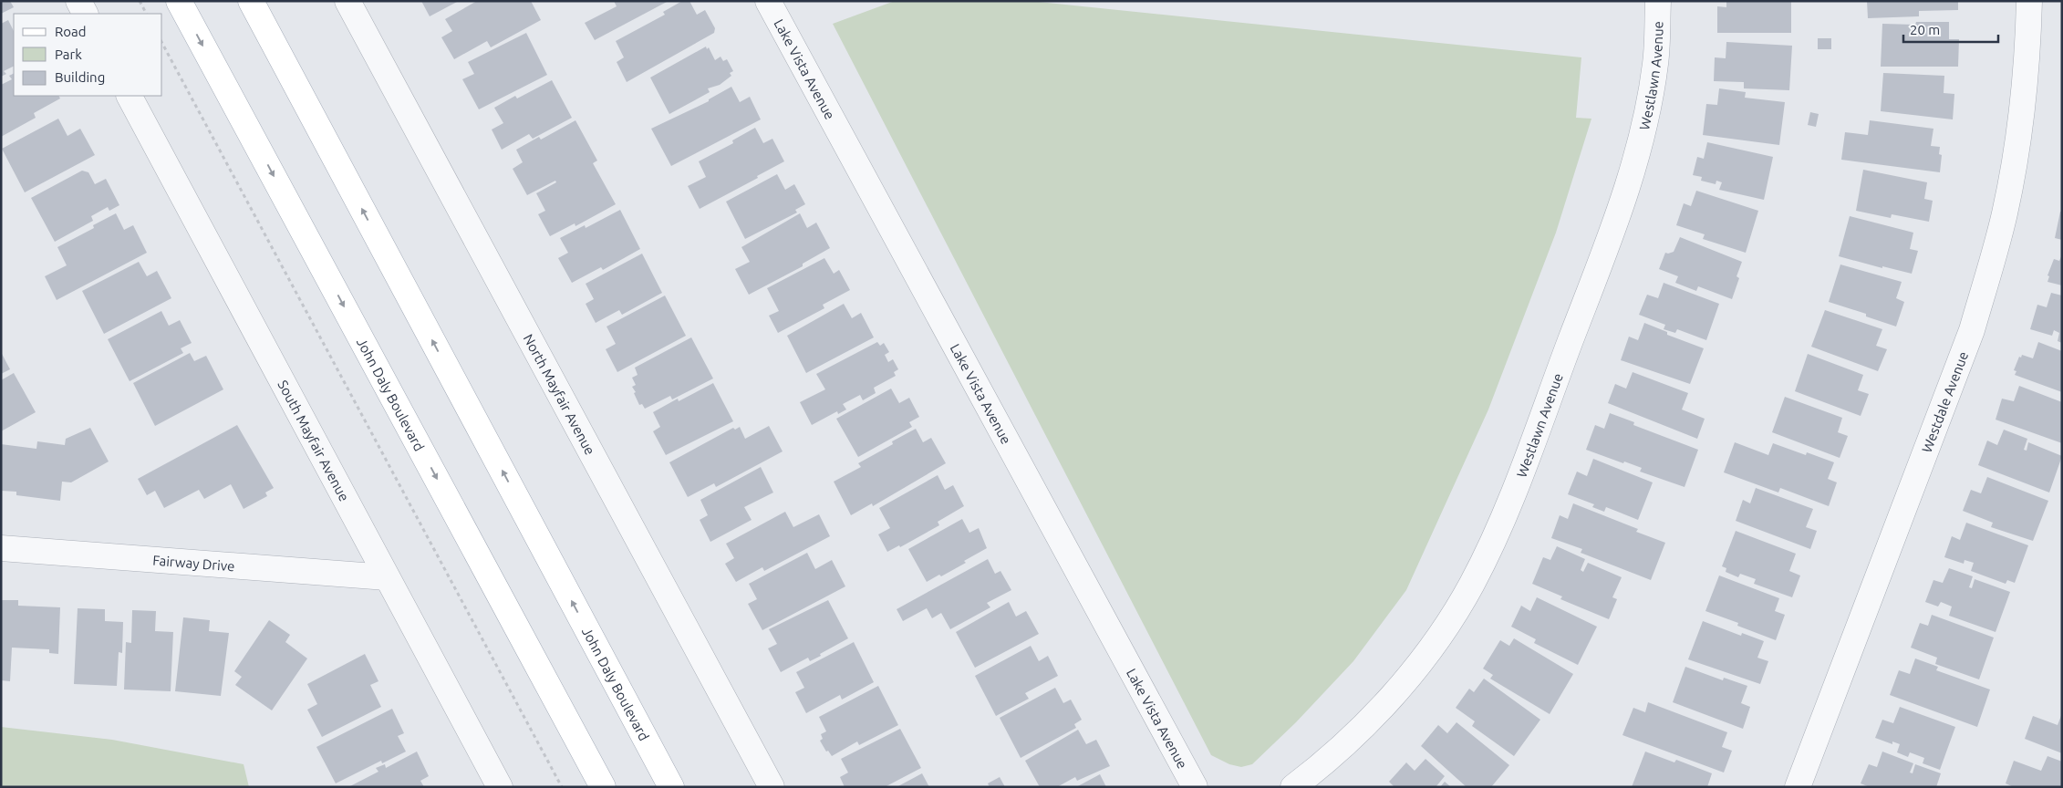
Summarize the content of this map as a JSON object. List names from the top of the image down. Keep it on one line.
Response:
{"streets":{"main road":["John Daly Boulevard"],"street":["Lake Vista Avenue","Westlawn Avenue","North Mayfair Avenue","Westdale Avenue","South Mayfair Avenue","Fairway Drive"]},"crossings":[["South Mayfair Avenue","Fairway Drive"]],"legend":["Road","Park","Building"],"scale_bar":"20 m"}
